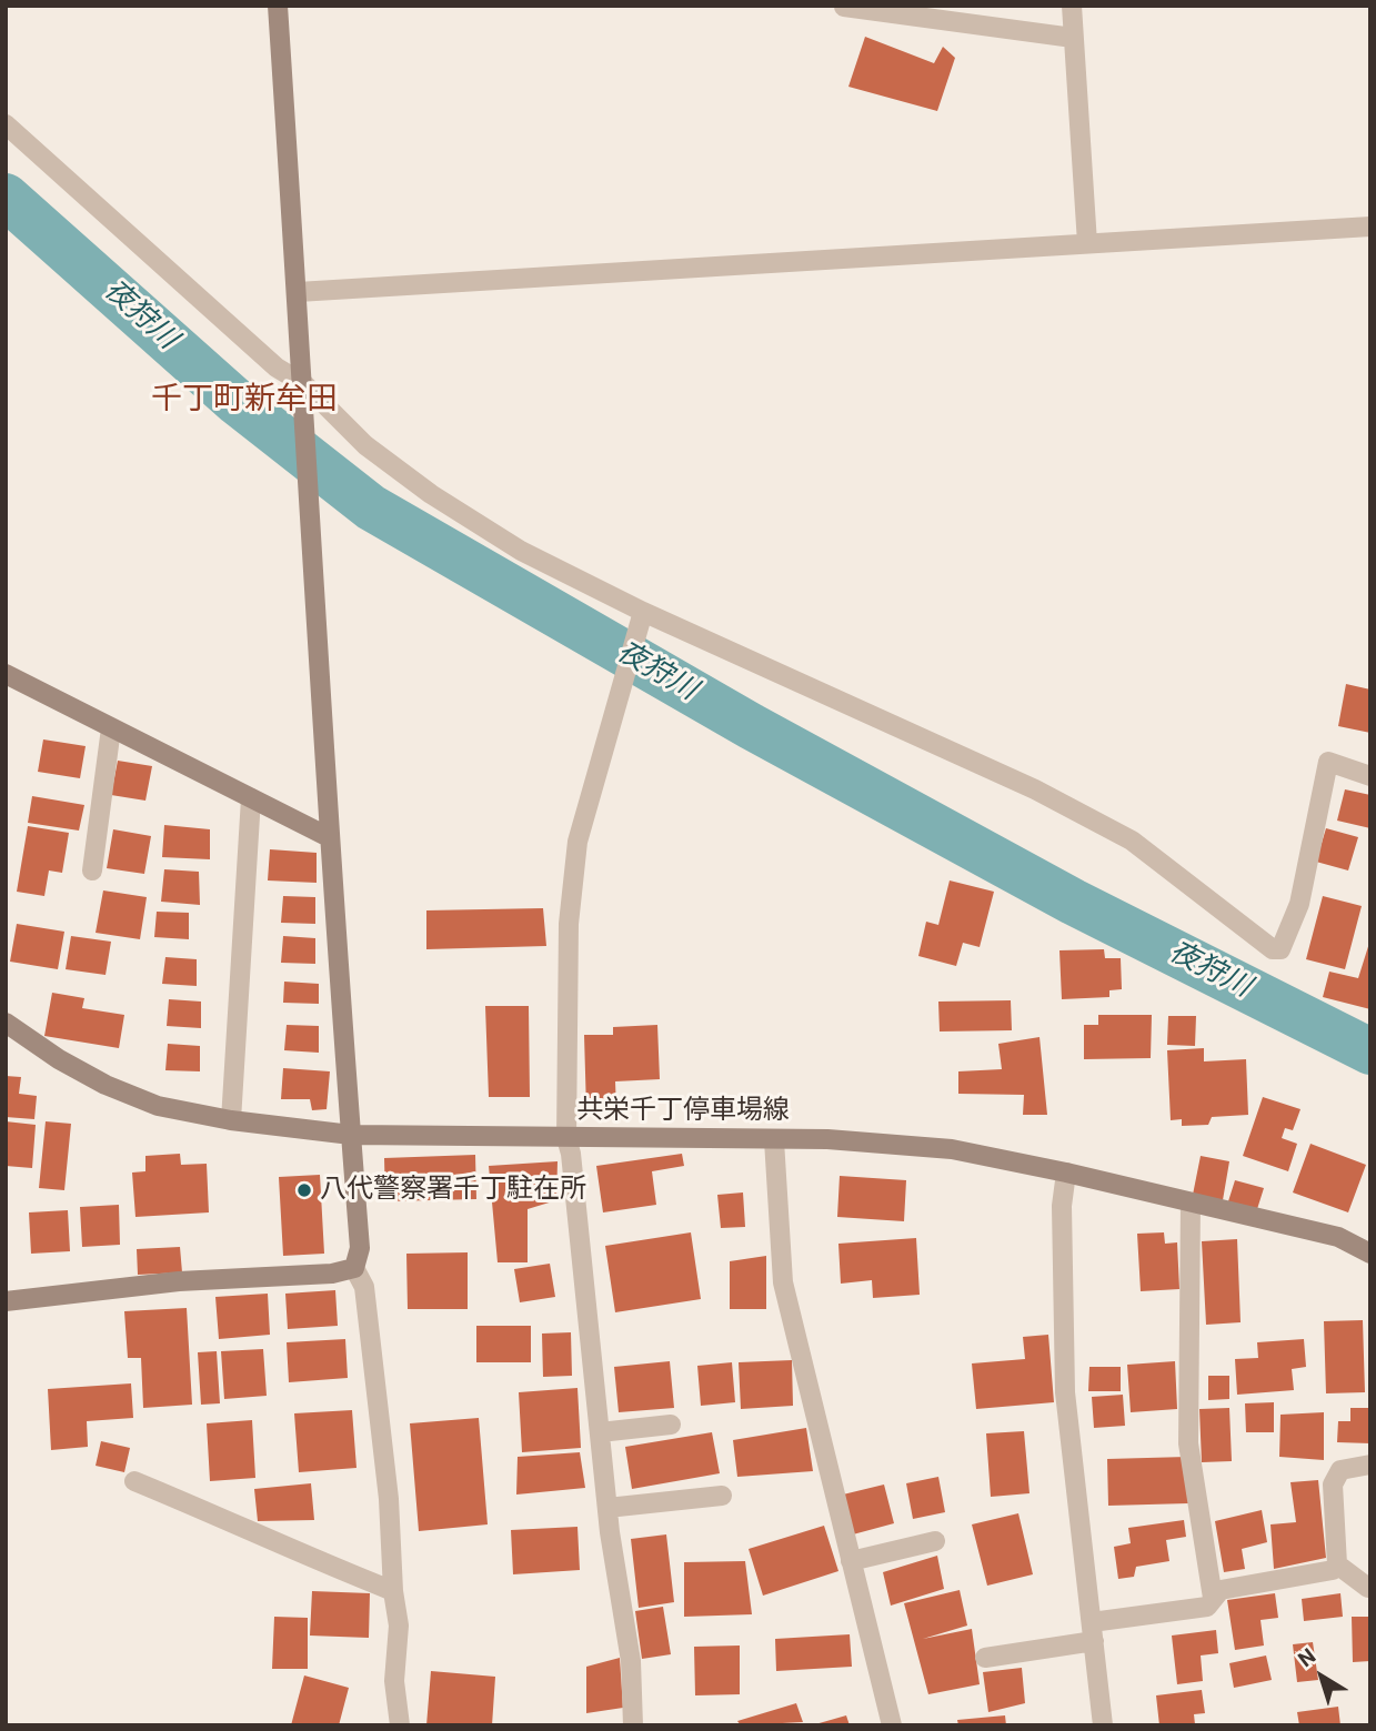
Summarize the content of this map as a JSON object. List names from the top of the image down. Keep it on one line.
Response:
{"streets":{"street":["共栄千丁停車場線"]},"districts":["千丁町新牟田"],"water":["夜狩川"],"places":["八代警察署千丁駐在所"],"north":"top left"}
